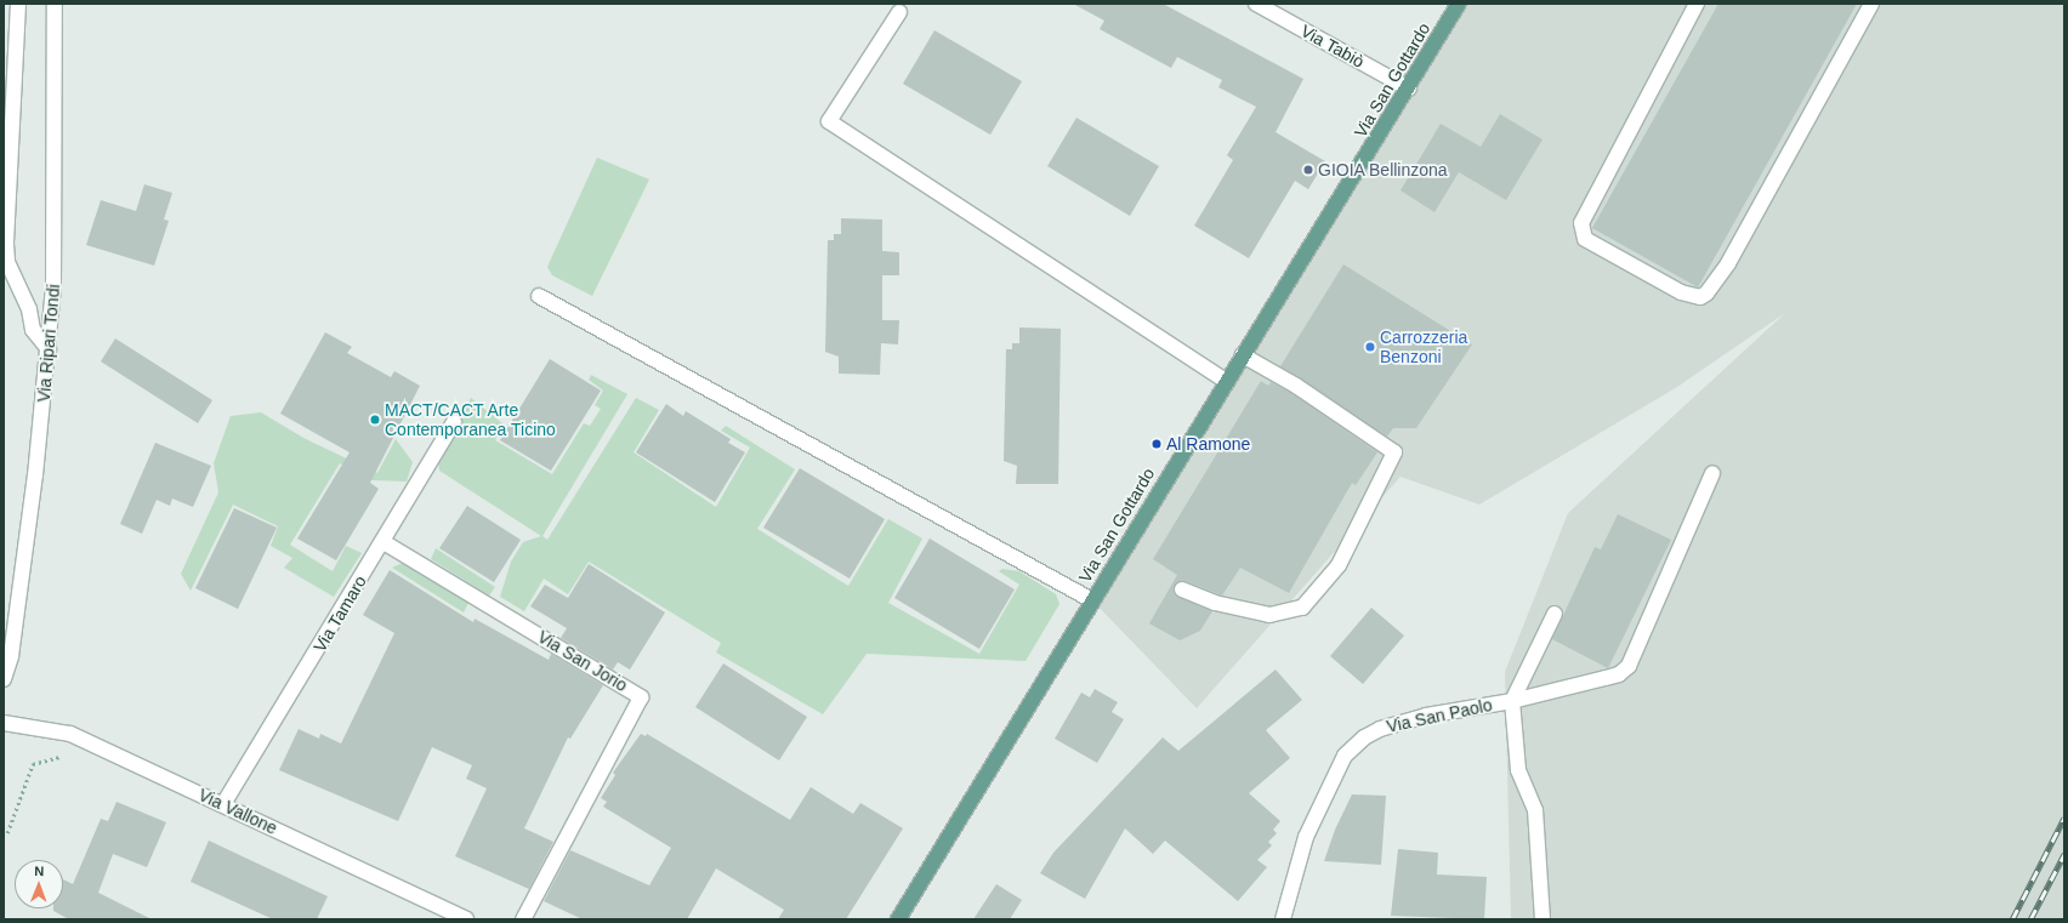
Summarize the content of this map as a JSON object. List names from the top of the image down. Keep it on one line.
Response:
{"streets":{"main road":["Via San Gottardo"],"street":["Via Tabiò","Via Ripari Tondi","Via Tamaro","Via San Jorio","Via San Paolo","Via Vallone"]},"crossings":[["Via Tabiò","Via San Gottardo"],["Via Tamaro","Via San Jorio"],["Via Tamaro","Via Vallone"]],"places":["GIOIA Bellinzona","Carrozzeria Benzoni","MACT/CACT Arte Contemporanea Ticino","Al Ramone"],"north":"top"}
